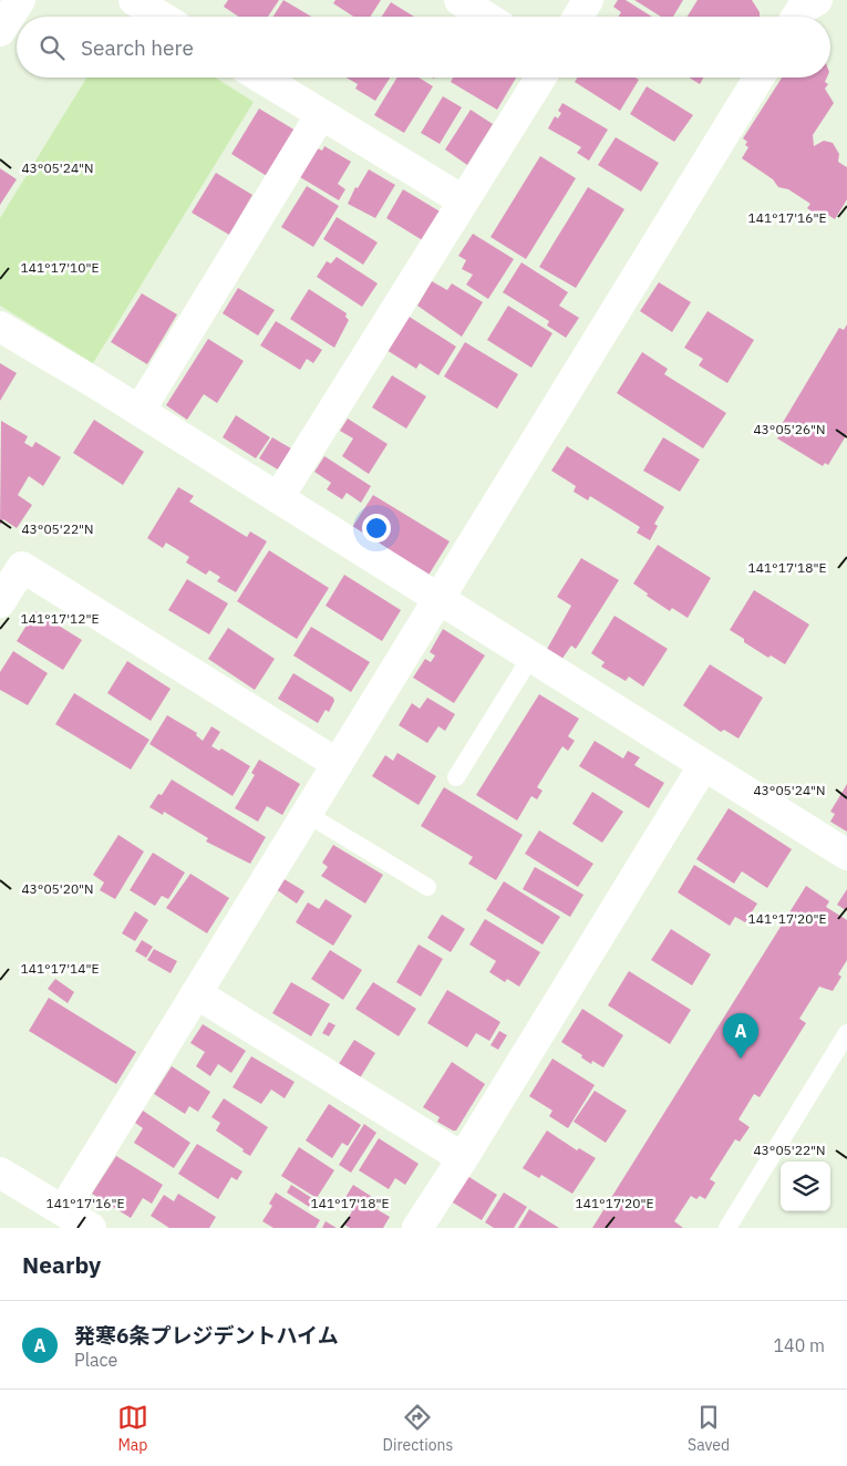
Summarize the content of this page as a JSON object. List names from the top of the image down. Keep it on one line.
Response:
{"page":{"search":"Search here","pins":"A","heading":"Nearby","list":[{"mark":"A","name":"発寒6条プレジデントハイム","note":"Place","value":"140 m"}],"nav":["Map","Directions","Saved"]},"coordinates":["43°05'24\"N","141°17'16\"E","141°17'10\"E","43°05'26\"N","43°05'22\"N","141°17'18\"E","141°17'12\"E","43°05'20\"N","141°17'20\"E","141°17'14\"E"]}
